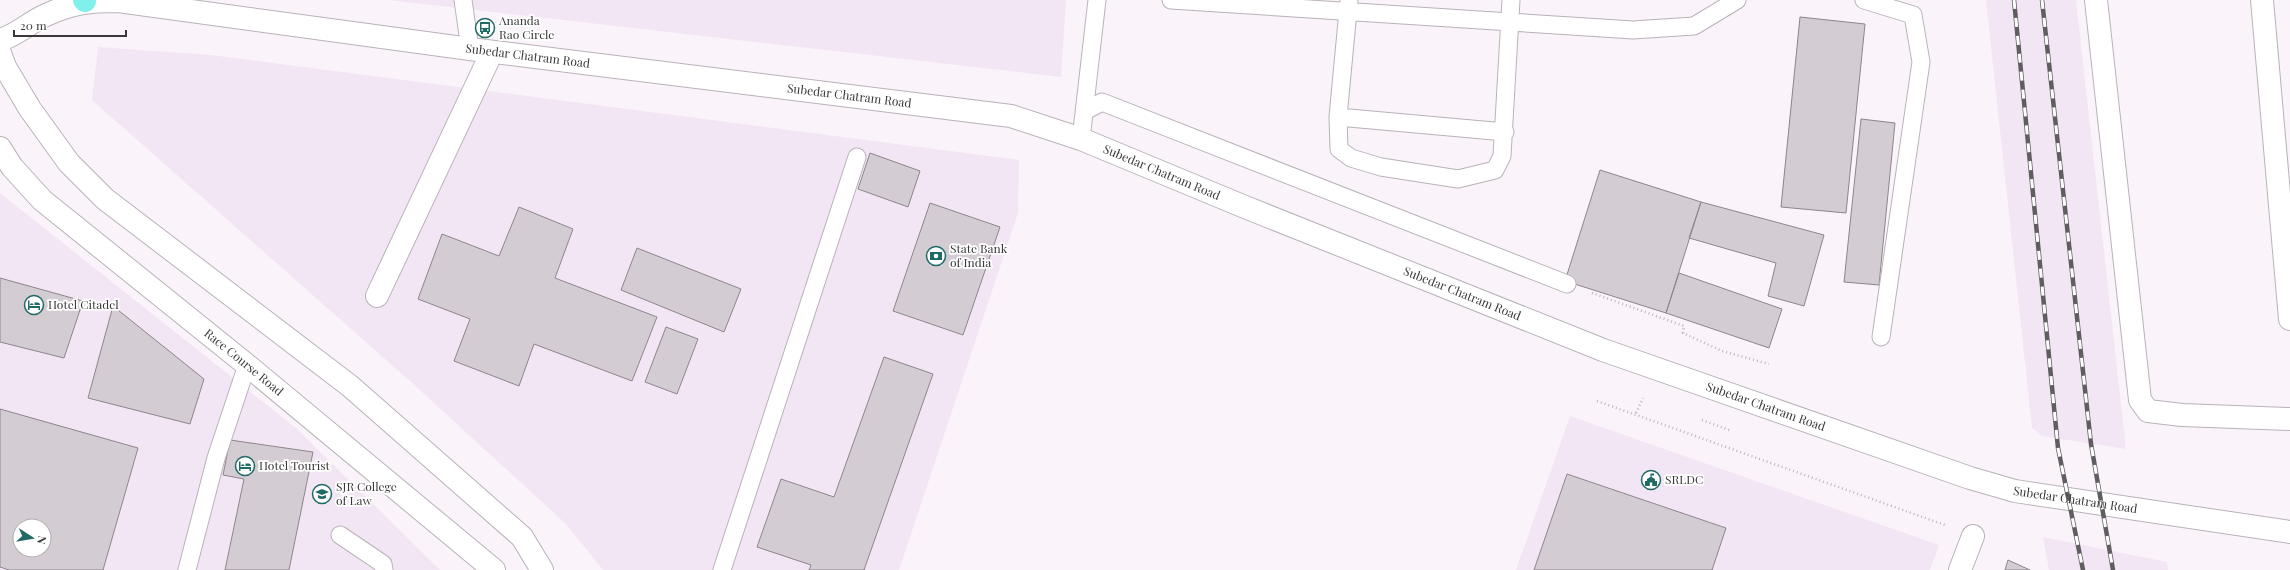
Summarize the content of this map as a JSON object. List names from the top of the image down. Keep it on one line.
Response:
{"streets":{"main road":["Subedar Chatram Road","Race Course Road"]},"places":{"bus stop":["Ananda Rao Circle"],"bank":["State Bank of India"],"hotel":["Hotel Citadel","Hotel Tourist"],"public building":["SRLDC"],"school or university":["SJR College of Law"]},"scale_bar":"20 m","north":"right"}
